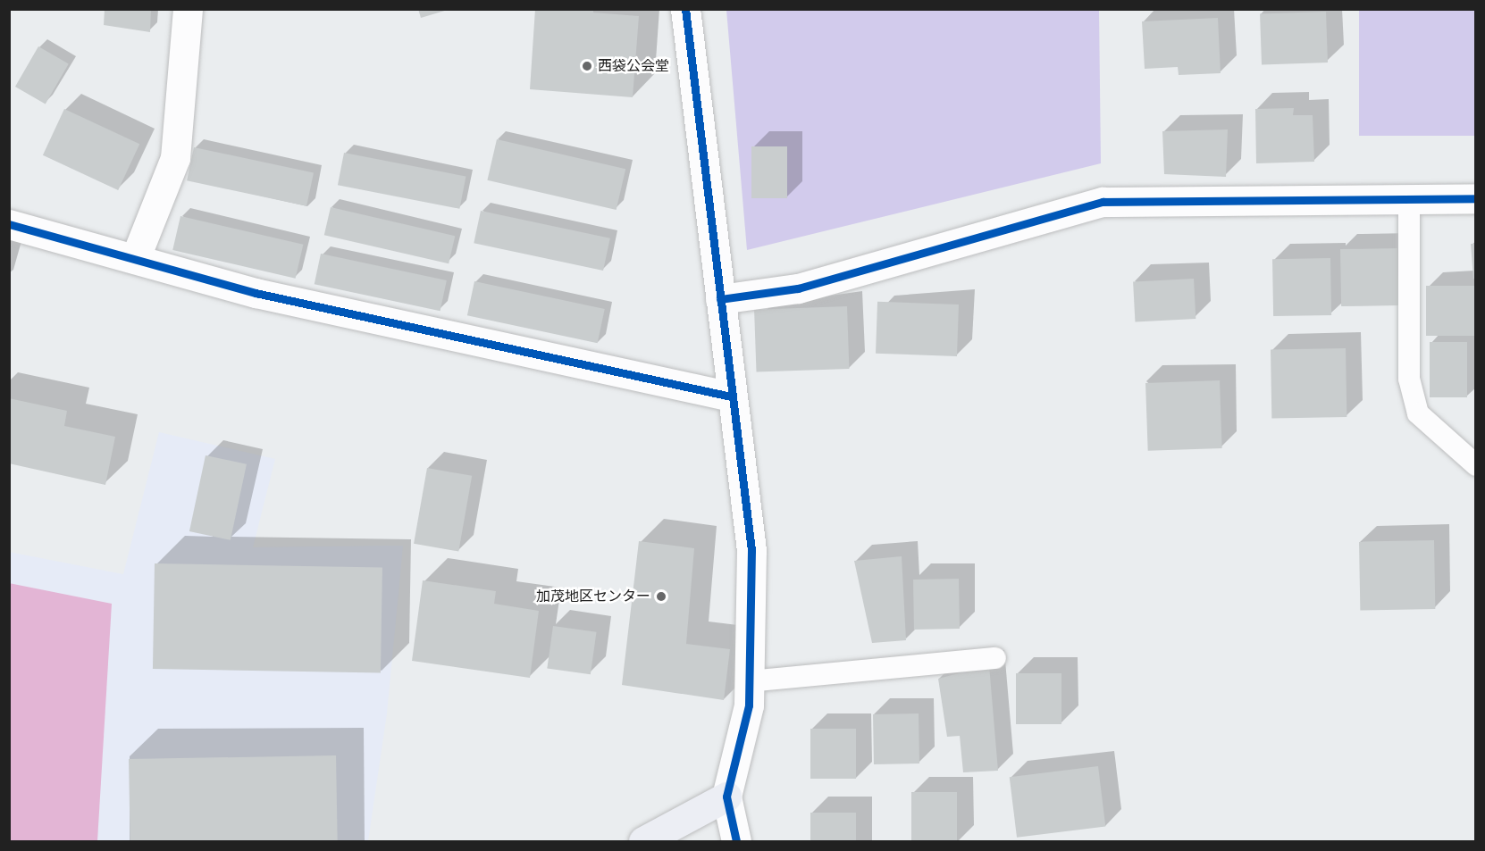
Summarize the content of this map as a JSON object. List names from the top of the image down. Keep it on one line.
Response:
{"places":["西袋公会堂","加茂地区センター"]}
